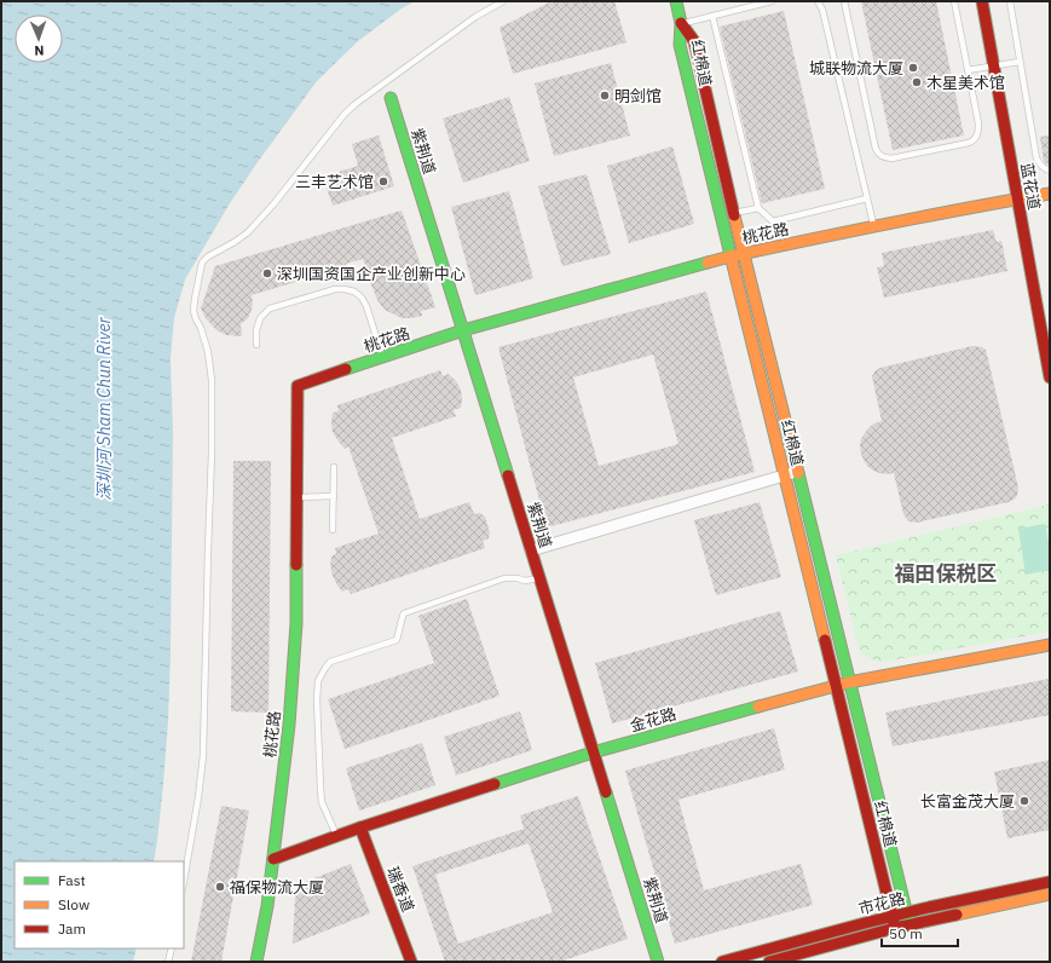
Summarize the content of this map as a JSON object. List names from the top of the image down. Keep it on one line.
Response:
{"streets":{"main road":["红棉道","紫荆道","蓝花道","桃花路","金花路","瑞香道","市花路"]},"crossings":[["红棉道","桃花路"],["红棉道","金花路"],["红棉道","市花路"],["紫荆道","桃花路"],["紫荆道","金花路"],["蓝花道","桃花路"],["桃花路","金花路"],["金花路","瑞香道"]],"districts":["福田保税区"],"water":["深圳河 Sham Chun River"],"places":["城联物流大厦","木星美术馆","明剑馆","三丰艺术馆","深圳国资国企产业创新中心","长富金茂大厦","福保物流大厦"],"legend":["Fast","Slow","Jam"],"scale_bar":"50 m","north":"bottom"}
